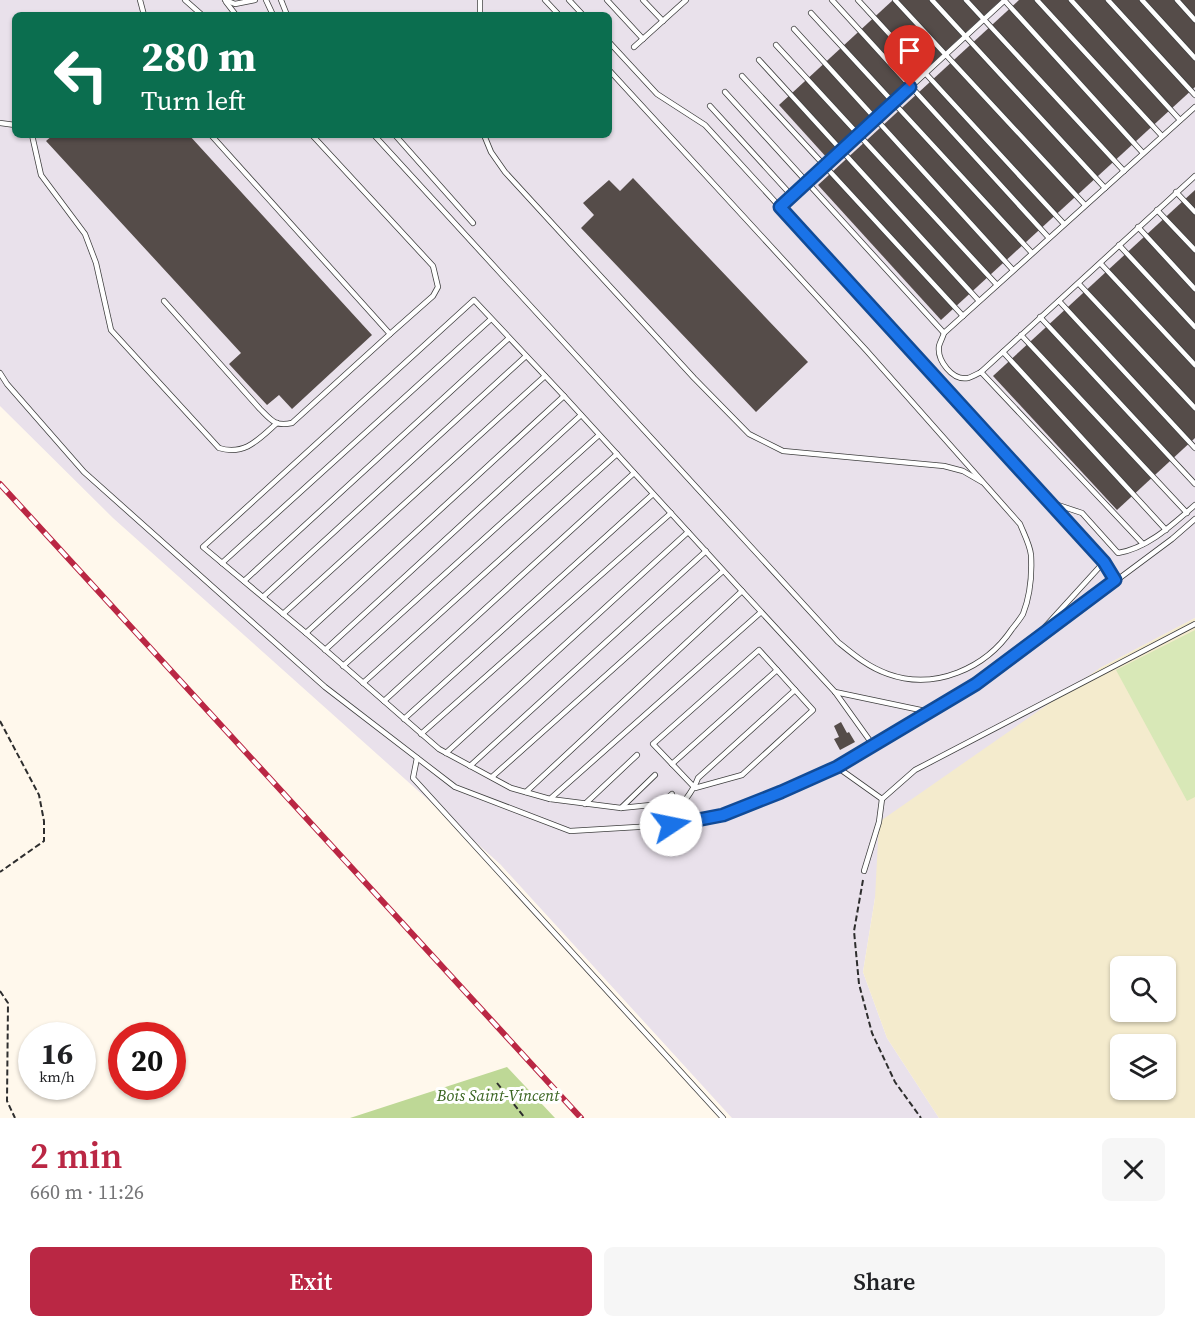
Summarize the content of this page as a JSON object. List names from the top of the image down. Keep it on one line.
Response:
{"parks":["Bois Saint-Vincent"],"page":{"turn":["280 m","Turn left"],"speed":"16 km/h","limit":"20","heading":["2 min","660 m · 11:26"],"buttons":["Exit","Share"]}}
